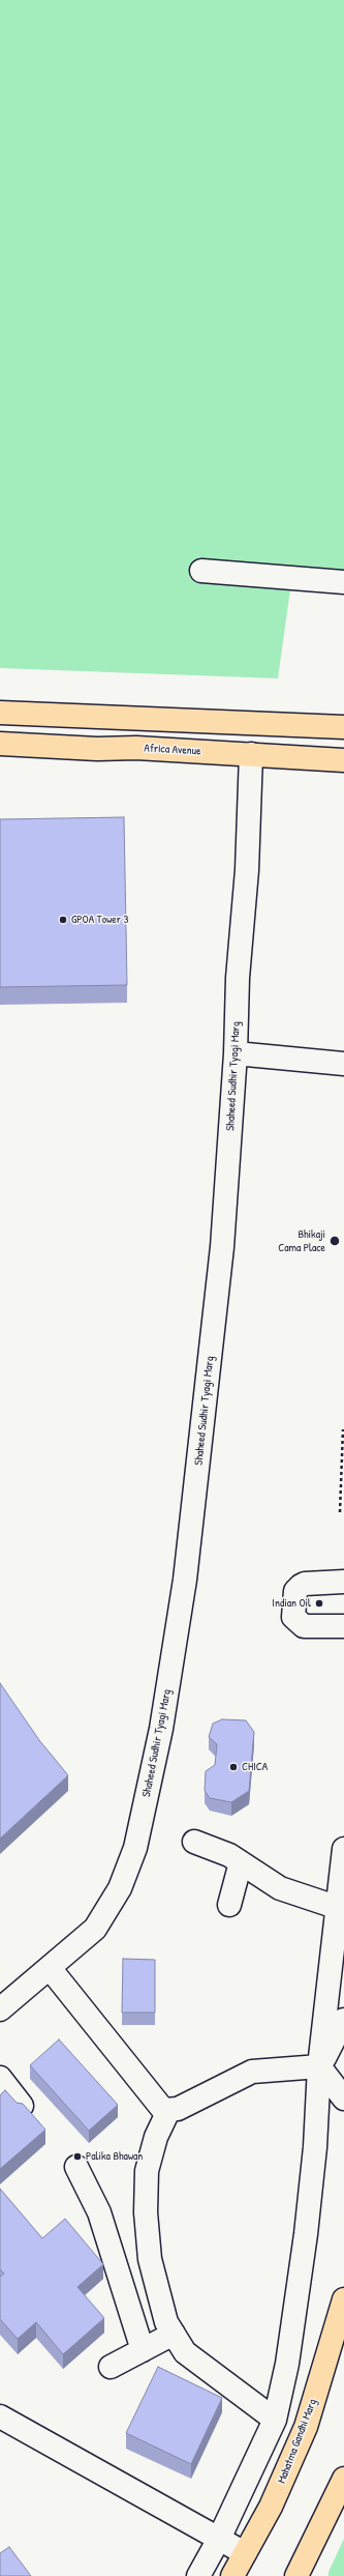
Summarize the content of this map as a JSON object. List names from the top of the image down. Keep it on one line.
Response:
{"streets":{"main road":["Africa Avenue","Mahatma Gandhi Marg"],"street":["Shaheed Sudhir Tyagi Marg"]},"crossings":[["Africa Avenue","Shaheed Sudhir Tyagi Marg"]],"places":["GPOA Tower 3","Bhikaji Cama Place","Indian Oil","CHICA","Palika Bhawan"]}
